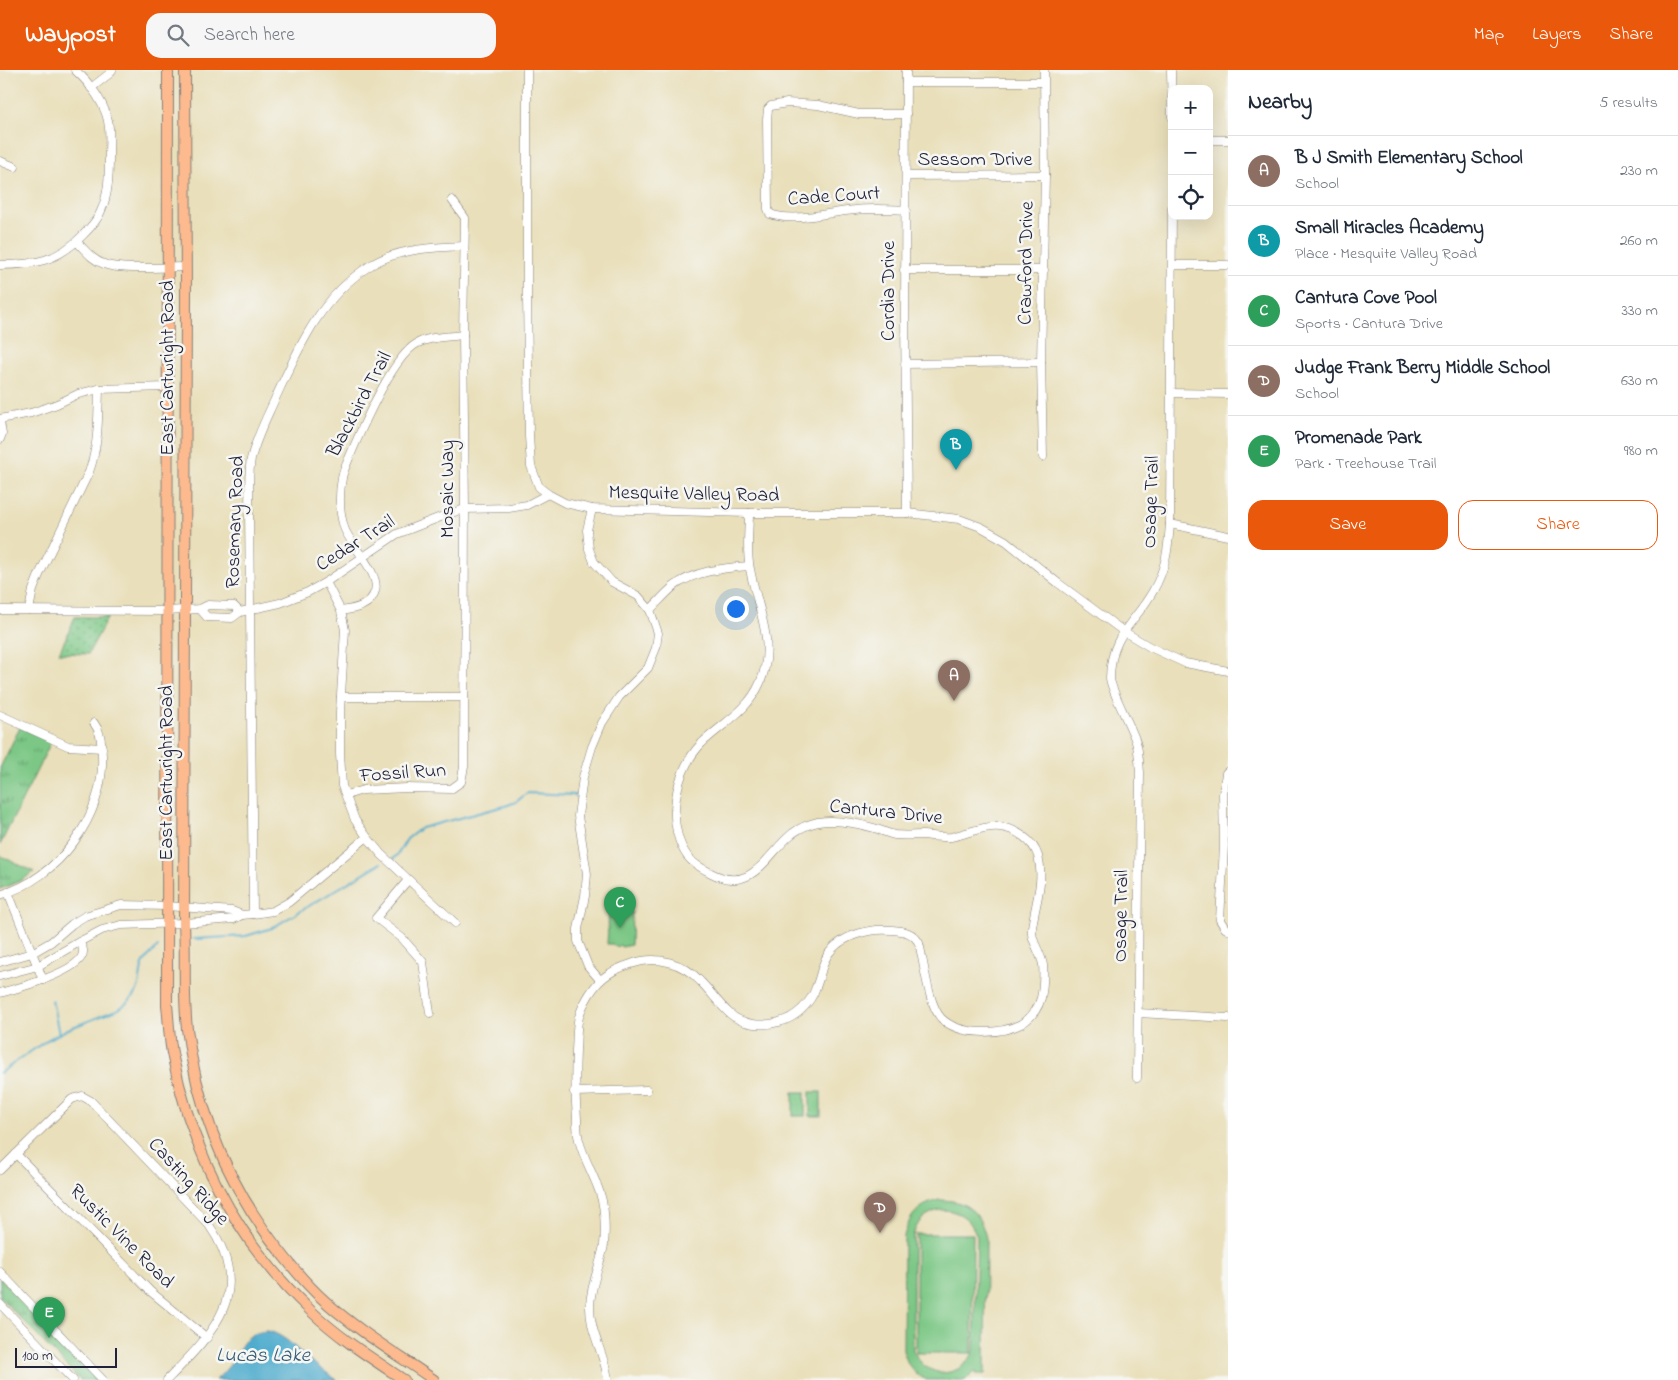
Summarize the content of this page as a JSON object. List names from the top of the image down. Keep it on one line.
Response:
{"streets":{"main road":["East Cartwright Road"],"street":["Sessom Drive","Cade Court","Crawford Drive","Cordia Drive","Blackbird Trail","Mosaic Way","Mesquite Valley Road","Osage Trail","Rosemary Road","Cedar Trail","Fossil Run","Cantura Drive","Casting Ridge","Rustic Vine Road"]},"crossings":[["Sessom Drive","Crawford Drive"],["Sessom Drive","Cordia Drive"],["Cade Court","Cordia Drive"],["Cordia Drive","Mesquite Valley Road"],["East Cartwright Road","Cedar Trail"],["Blackbird Trail","Mosaic Way"],["Blackbird Trail","Cedar Trail"],["Mosaic Way","Rosemary Road"],["Mosaic Way","Cedar Trail"],["Mosaic Way","Fossil Run"],["Mesquite Valley Road","Osage Trail"],["Mesquite Valley Road","Cedar Trail"],["Mesquite Valley Road","Cantura Drive"],["Rosemary Road","Cedar Trail"],["Casting Ridge","Rustic Vine Road"]],"water":["Lucas Lake"],"scale_bar":"100 m","page":{"header":"Waypost","search":"Search here","nav":["Map","Layers","Share"],"heading":["Nearby","5 results"],"map_buttons":["+","−"],"list":[{"mark":"A","name":"B J Smith Elementary School","note":"School","value":"230 m"},{"mark":"B","name":"Small Miracles Academy","note":"Place · Mesquite Valley Road","value":"260 m"},{"mark":"C","name":"Cantura Cove Pool","note":"Sports · Cantura Drive","value":"330 m"},{"mark":"D","name":"Judge Frank Berry Middle School","note":"School","value":"630 m"},{"mark":"E","name":"Promenade Park","note":"Park · Treehouse Trail","value":"980 m"}],"pins":["B","A","C","D","E"],"buttons":["Save","Share"],"scale":"100 m"}}
